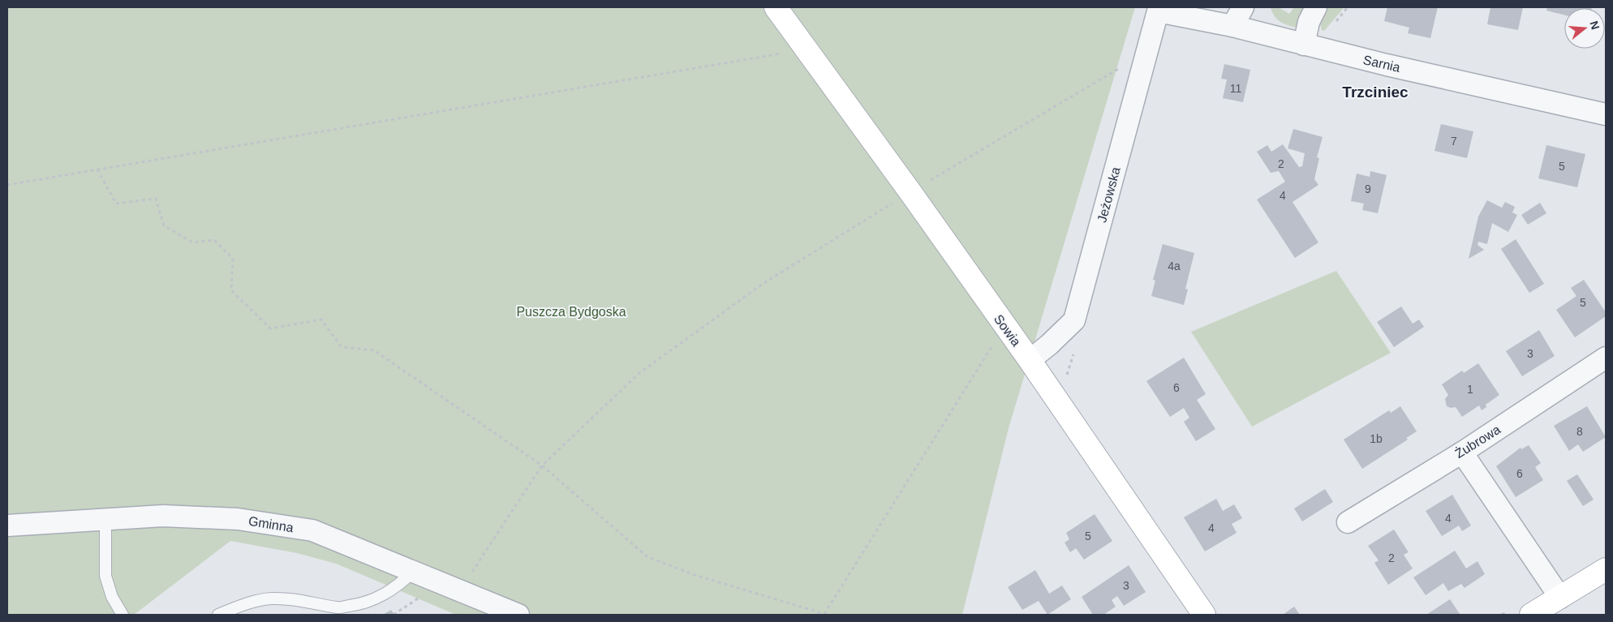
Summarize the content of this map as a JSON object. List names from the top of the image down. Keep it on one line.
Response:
{"streets":{"street":["Sarnia","Jeżowska","Sowia","Żubrowa","Gminna"]},"crossings":[["Sarnia","Jeżowska"],["Jeżowska","Sowia"]],"districts":["Trzciniec"],"parks":["Puszcza Bydgoska"],"house_numbers":["11","7","2","5","9","4","4a","5","3","6","1","8","1b","6","4","4","5","2","3"],"north":"right"}
